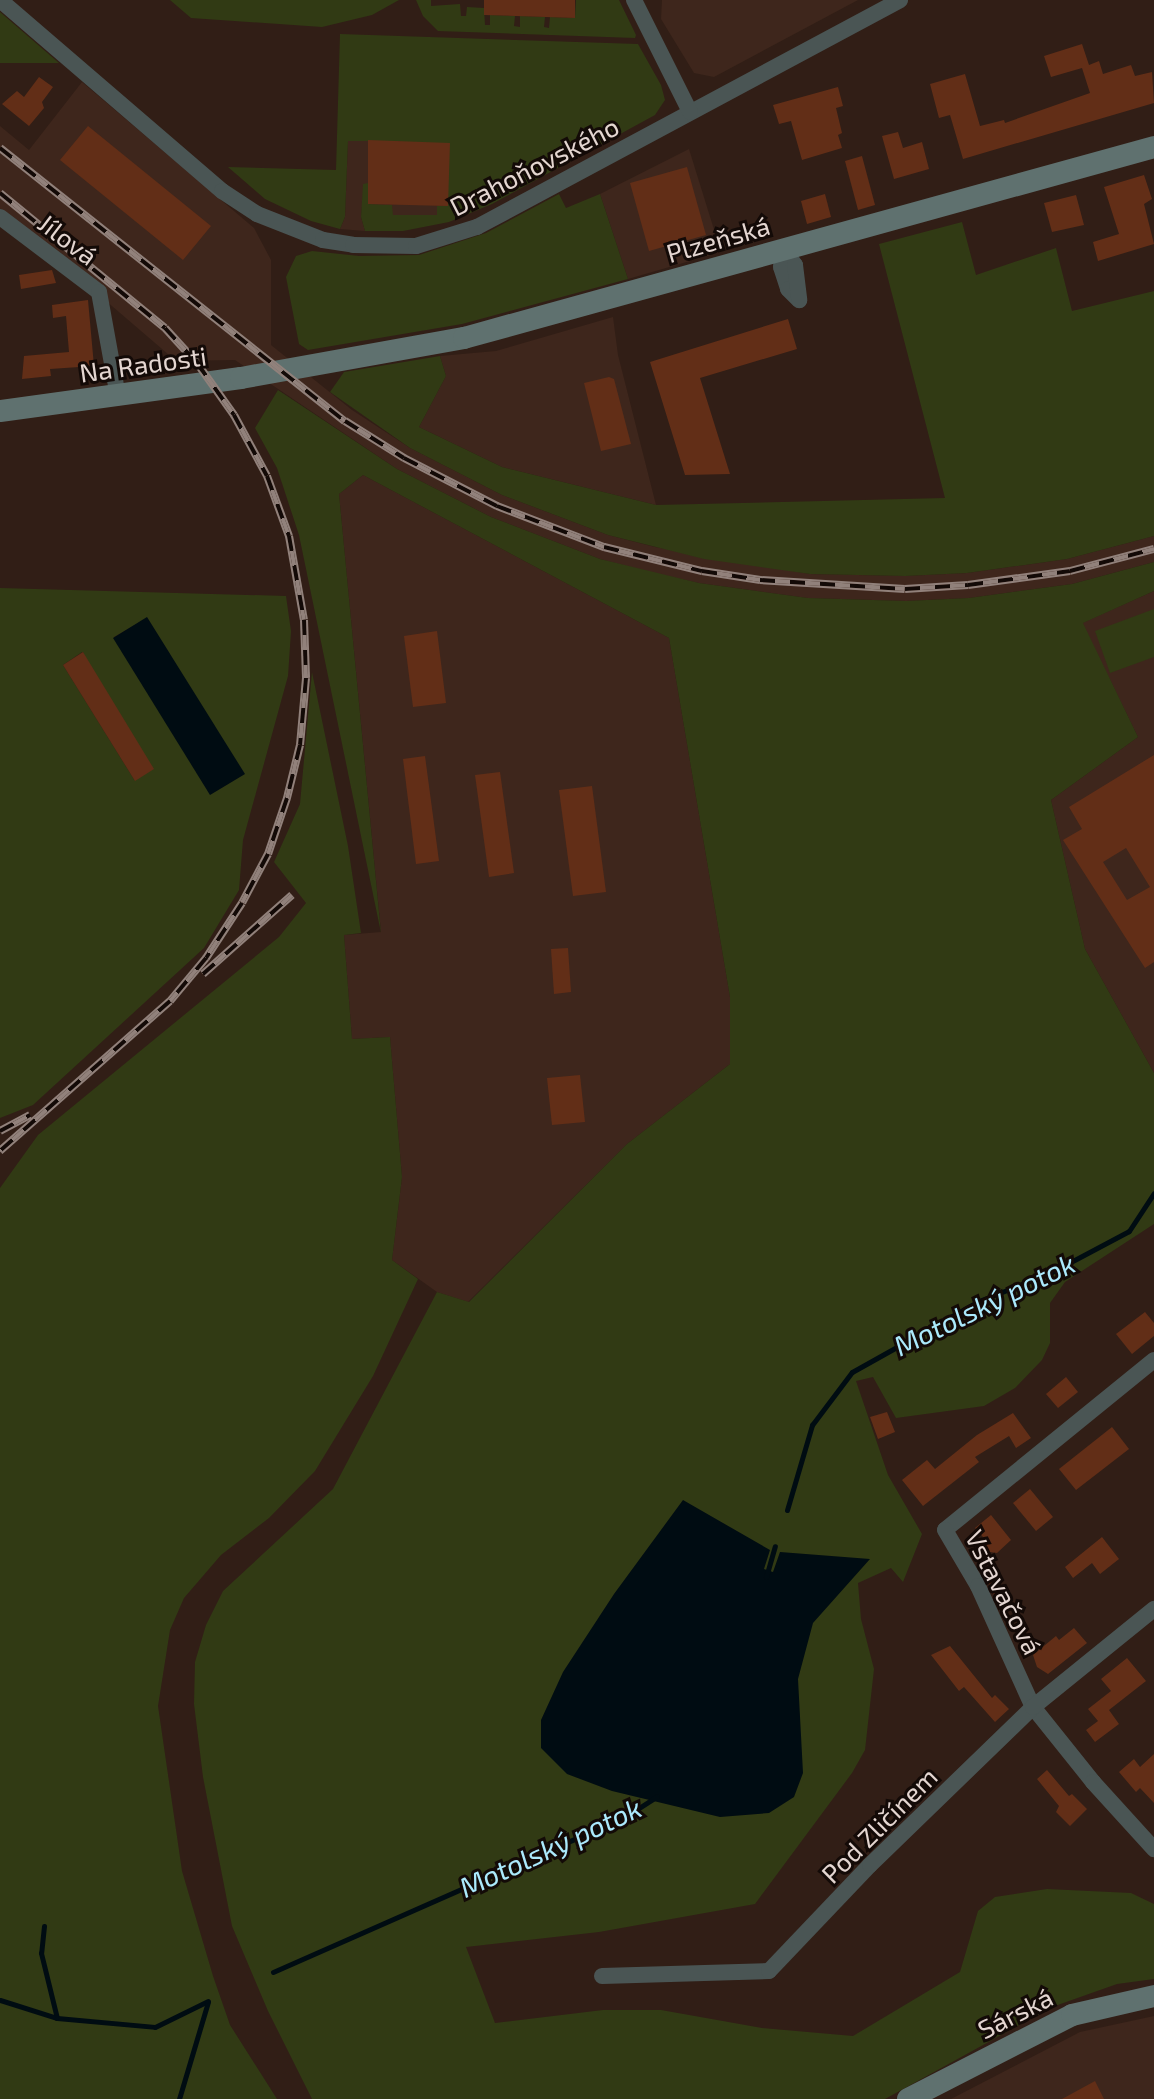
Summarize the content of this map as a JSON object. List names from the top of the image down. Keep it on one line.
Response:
{"streets":{"main road":["Plzeňská","Na Radosti","Sárská"],"street":["Drahoňovského","Jílová","Vstavačová","Pod Zličínem"]},"crossings":[["Jílová","Na Radosti"],["Plzeňská","Na Radosti"],["Vstavačová","Pod Zličínem"]],"water":["Motolský potok"]}
